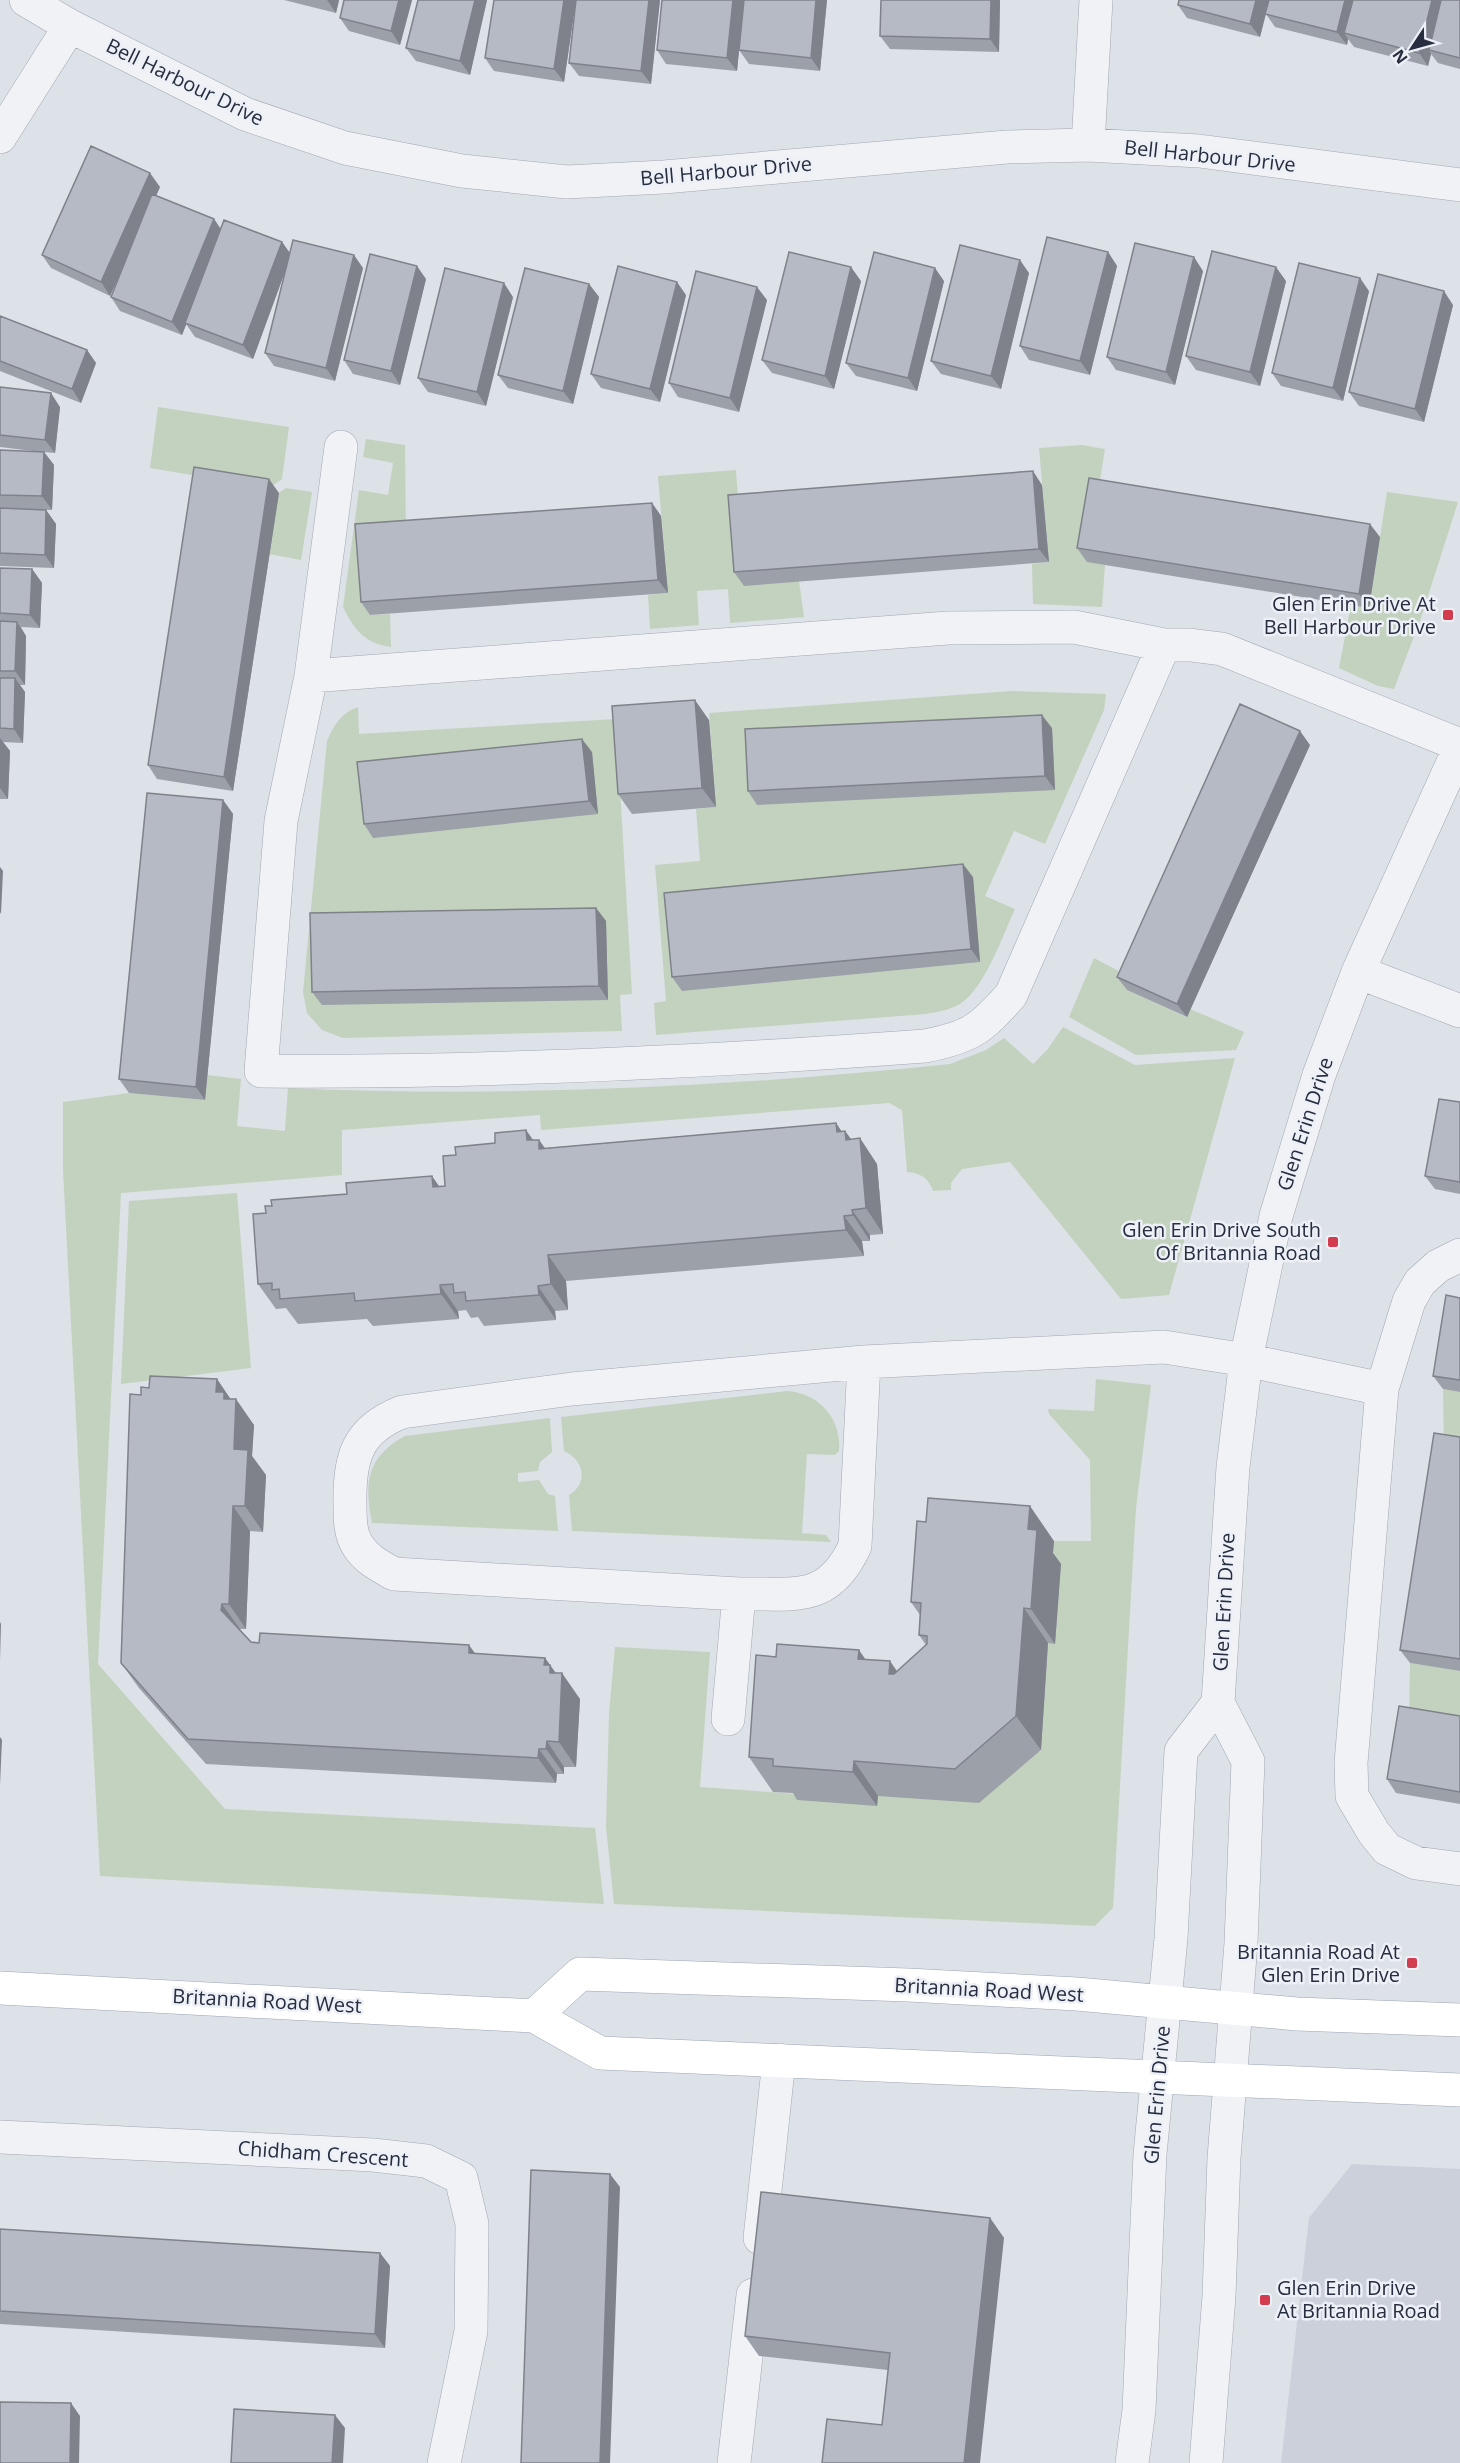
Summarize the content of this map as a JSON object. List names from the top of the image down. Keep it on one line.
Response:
{"streets":{"main road":["Britannia Road West"],"street":["Bell Harbour Drive","Glen Erin Drive","Chidham Crescent"]},"crossings":[["Glen Erin Drive","Britannia Road West"]],"places":{"transit":["Glen Erin Drive At Bell Harbour Drive","Glen Erin Drive South Of Britannia Road","Britannia Road At Glen Erin Drive","Glen Erin Drive At Britannia Road"]},"north":"bottom left"}
